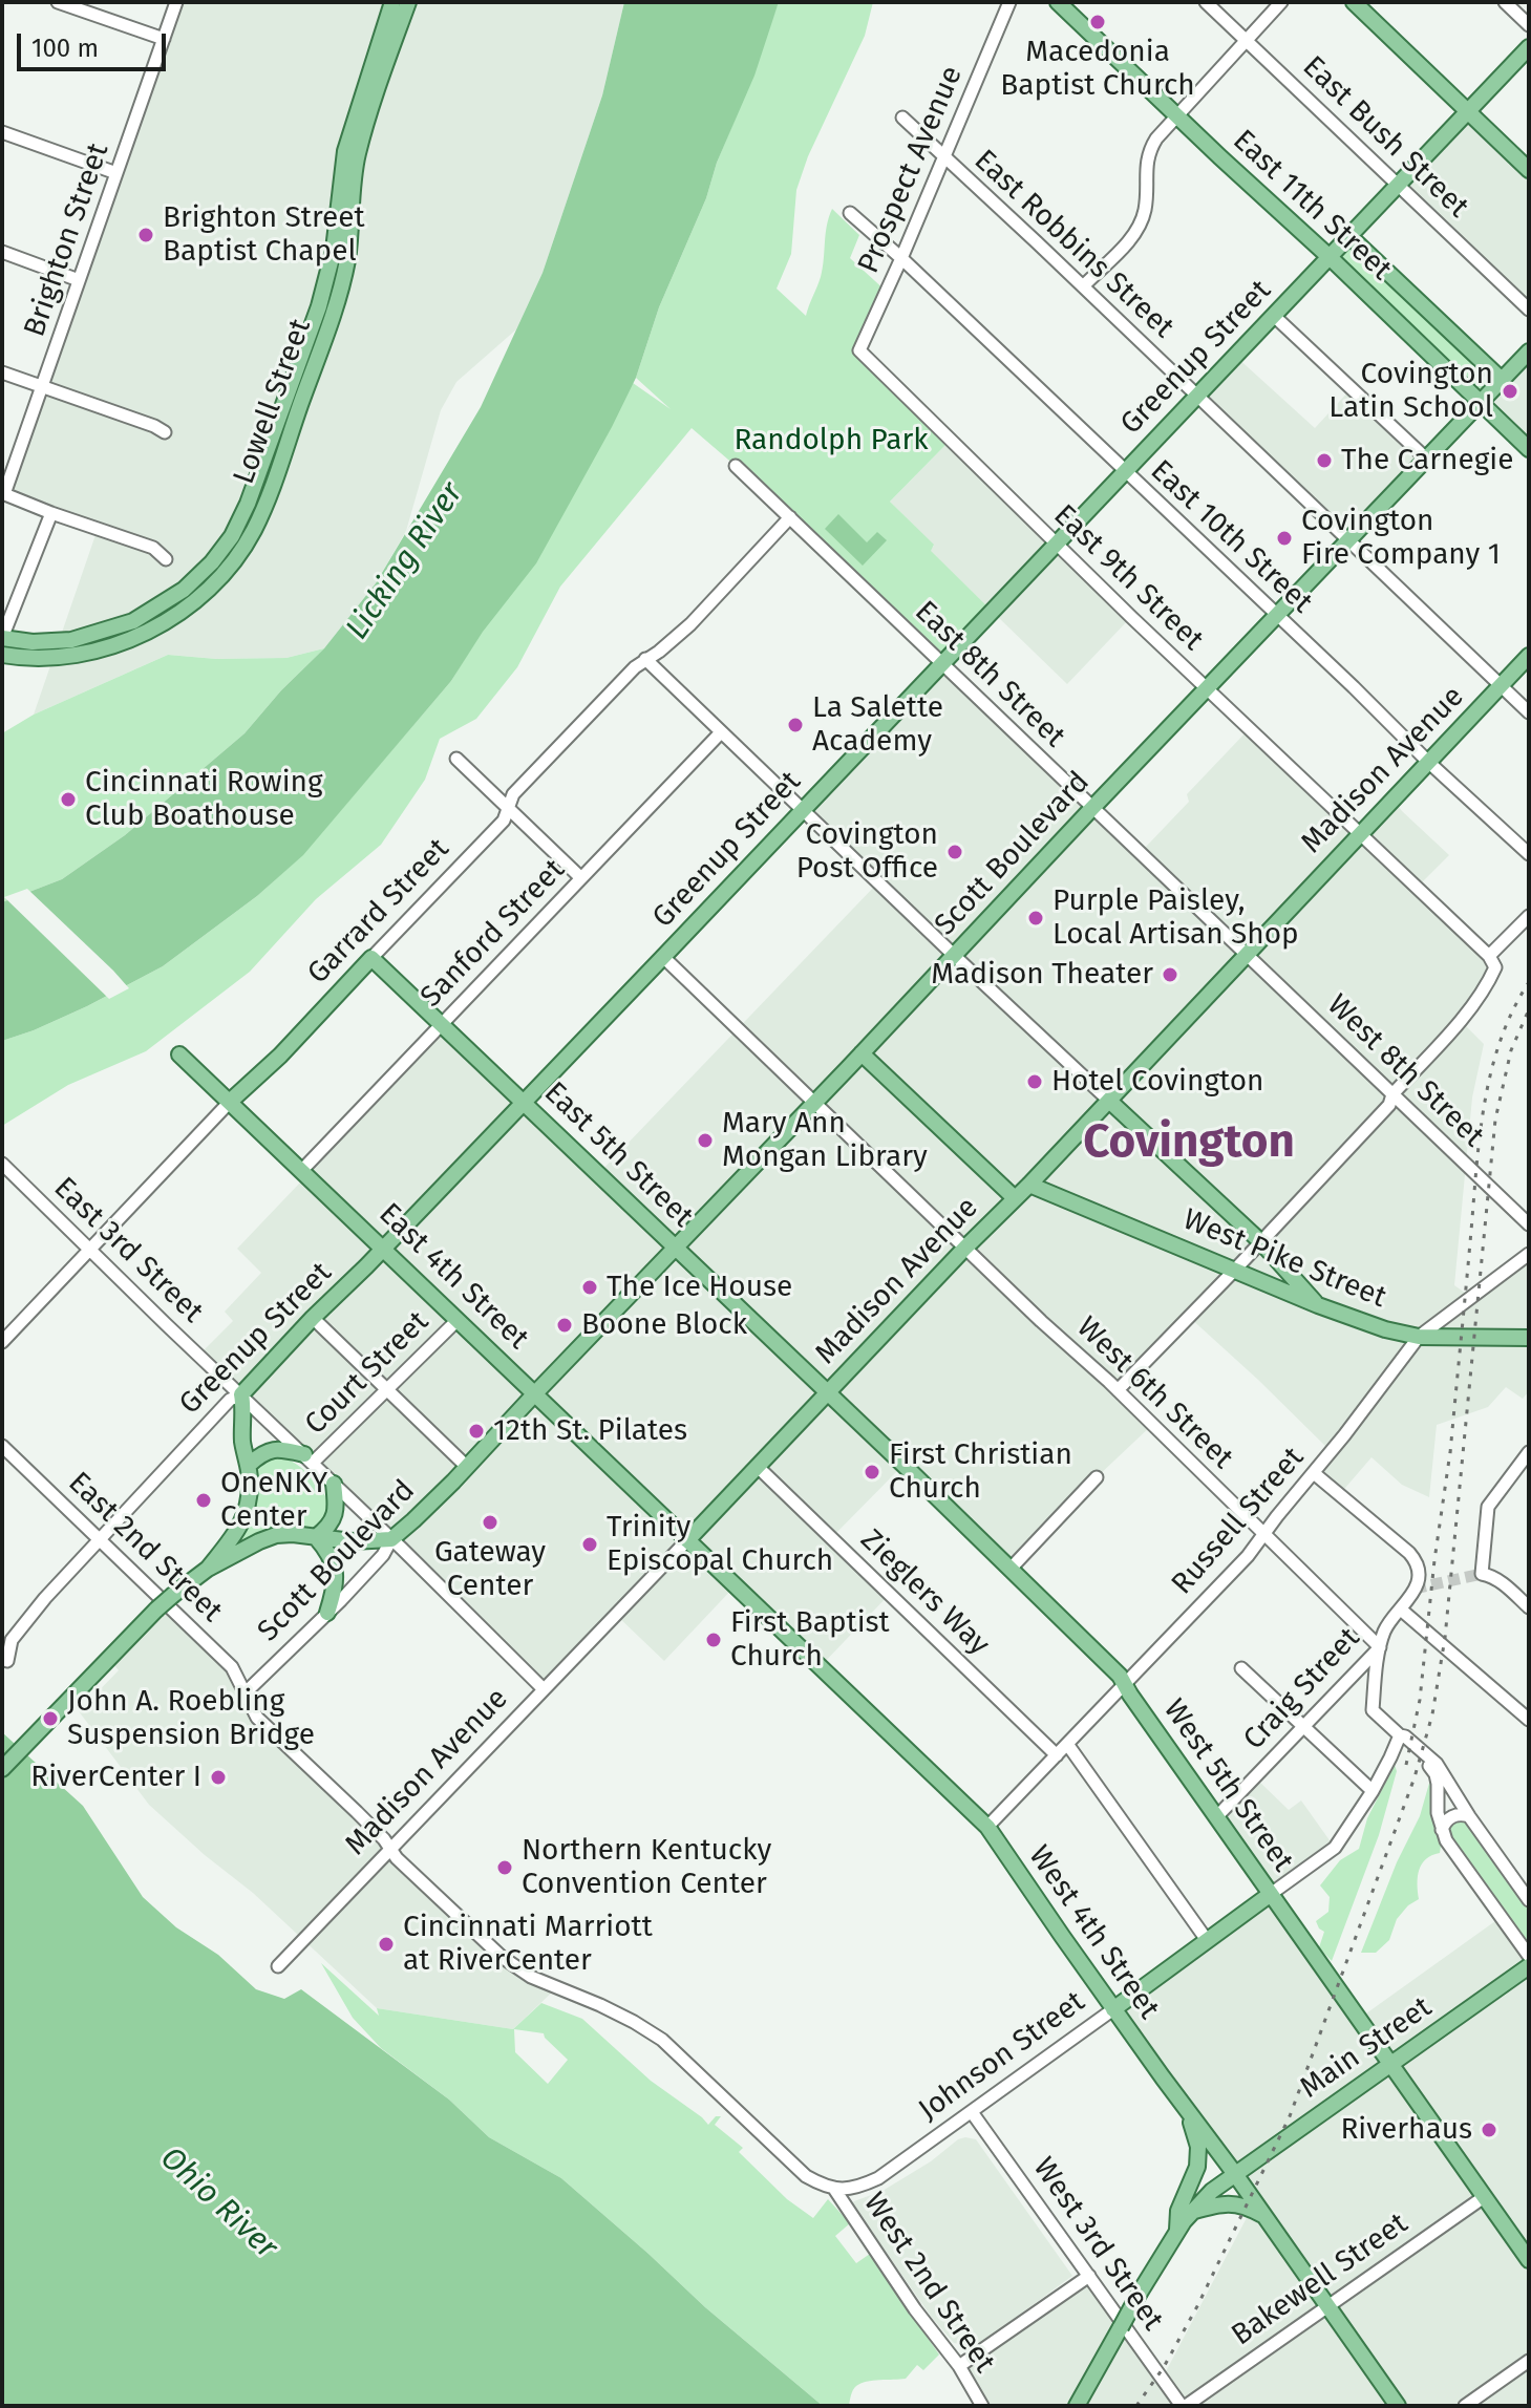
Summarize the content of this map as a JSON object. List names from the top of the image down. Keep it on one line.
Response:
{"streets":{"main road":["East 11th Street","Greenup Street","Lowell Street","Madison Avenue","Scott Boulevard","Garrard Street","East 5th Street","West Pike Street","East 4th Street","West 5th Street","West 4th Street","Main Street","Johnson Street"],"street":["East Bush Street","Prospect Avenue","Brighton Street","East Robbins Street","East 10th Street","East 9th Street","East 8th Street","Sanford Street","West 8th Street","East 3rd Street","Court Street","West 6th Street","Russell Street","East 2nd Street","Zieglers Way","Craig Street","West 3rd Street","Bakewell Street","West 2nd Street"]},"crossings":[["East Bush Street","Greenup Street"],["Prospect Avenue","East Robbins Street"],["Prospect Avenue","East 10th Street"],["Prospect Avenue","East 9th Street"],["East 11th Street","Greenup Street"],["East 11th Street","Scott Boulevard"],["East Robbins Street","Greenup Street"],["East Robbins Street","Madison Avenue"],["East Robbins Street","Scott Boulevard"],["Greenup Street","East 10th Street"],["Greenup Street","East 9th Street"],["Greenup Street","East 8th Street"],["Greenup Street","East 5th Street"],["Greenup Street","East 3rd Street"],["Greenup Street","East 4th Street"],["Greenup Street","West 6th Street"],["Greenup Street","East 2nd Street"],["East 10th Street","Madison Avenue"],["East 10th Street","Scott Boulevard"],["East 9th Street","Madison Avenue"],["East 9th Street","Scott Boulevard"],["East 8th Street","Madison Avenue"],["East 8th Street","Scott Boulevard"],["East 8th Street","Garrard Street"],["East 8th Street","West 8th Street"],["Madison Avenue","West 8th Street"],["Madison Avenue","East 5th Street"],["Madison Avenue","East 3rd Street"],["Madison Avenue","West Pike Street"],["Madison Avenue","East 4th Street"],["Madison Avenue","West 6th Street"],["Madison Avenue","East 2nd Street"],["Madison Avenue","Zieglers Way"],["Madison Avenue","West 5th Street"],["Madison Avenue","West 4th Street"],["Scott Boulevard","East 5th Street"],["Scott Boulevard","East 3rd Street"],["Scott Boulevard","East 4th Street"],["Scott Boulevard","West 6th Street"],["Scott Boulevard","East 2nd Street"],["Garrard Street","East 5th Street"],["Garrard Street","East 3rd Street"],["Garrard Street","East 4th Street"],["Sanford Street","East 5th Street"],["Sanford Street","East 4th Street"],["East 5th Street","West 5th Street"],["East 3rd Street","Court Street"],["West Pike Street","Russell Street"],["East 4th Street","Court Street"],["East 4th Street","West 4th Street"],["West 6th Street","Russell Street"],["West 6th Street","Craig Street"],["Russell Street","Zieglers Way"],["Russell Street","Craig Street"],["Russell Street","West 5th Street"],["Russell Street","West 4th Street"],["East 2nd Street","Johnson Street"],["East 2nd Street","West 2nd Street"],["Craig Street","West 5th Street"],["West 5th Street","Main Street"],["West 5th Street","Johnson Street"],["West 5th Street","Bakewell Street"],["West 4th Street","Main Street"],["West 4th Street","Johnson Street"],["West 4th Street","Bakewell Street"],["Johnson Street","West 3rd Street"],["Johnson Street","West 2nd Street"],["West 3rd Street","Bakewell Street"]],"districts":["Covington"],"water":["Licking River","Ohio River"],"parks":["Randolph Park"],"places":["Macedonia Baptist Church","Brighton Street Baptist Chapel","Covington Latin School","The Carnegie","Covington Fire Company 1","La Salette Academy","Cincinnati Rowing Club Boathouse","Covington Post Office","Purple Paisley, Local Artisan Shop","Madison Theater","Hotel Covington","Mary Ann Mongan Library","The Ice House","Boone Block","12th St. Pilates","First Christian Church","OneNKY Center","Gateway Center","Trinity Episcopal Church","First Baptist Church","John A. Roebling Suspension Bridge","RiverCenter I","Northern Kentucky Convention Center","Cincinnati Marriott at RiverCenter","Riverhaus"],"scale_bar":"100 m"}
